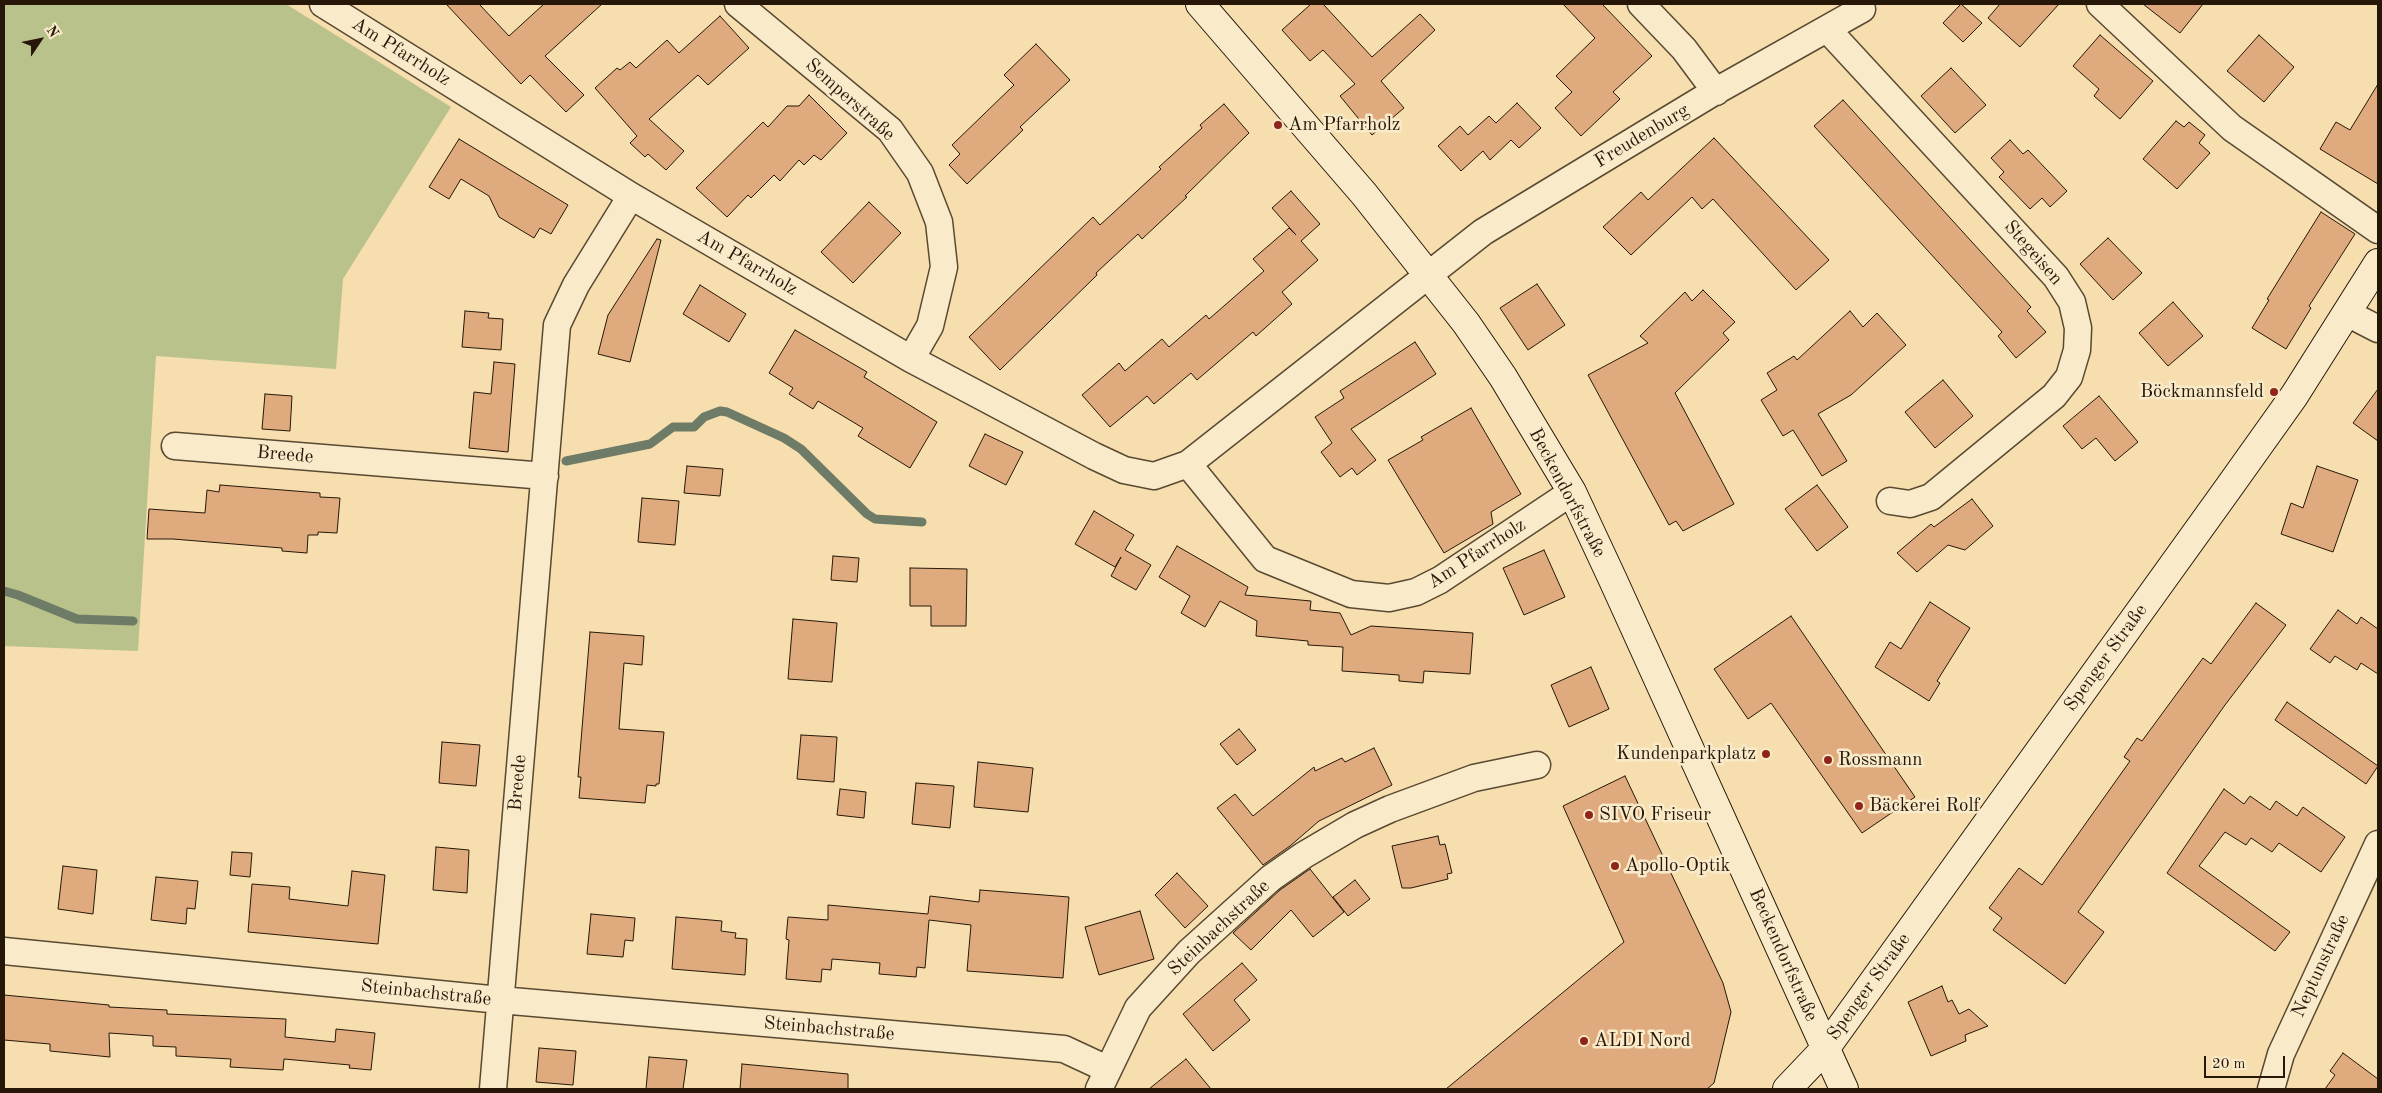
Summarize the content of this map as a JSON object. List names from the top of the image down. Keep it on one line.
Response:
{"streets":{"main road":["Beckendorfstraße","Spenger Straße"],"street":["Am Pfarrholz","Semperstraße","Freudenburg","Stegeisen","Breede","Steinbachstraße","Neptunstraße"]},"crossings":[["Am Pfarrholz","Semperstraße"],["Am Pfarrholz","Freudenburg"],["Am Pfarrholz","Breede"],["Am Pfarrholz","Beckendorfstraße"],["Freudenburg","Stegeisen"],["Freudenburg","Beckendorfstraße"],["Breede","Steinbachstraße"],["Beckendorfstraße","Spenger Straße"]],"places":["Am Pfarrholz","Böckmannsfeld","Kundenparkplatz","Rossmann","Bäckerei Rolf","SIVO Friseur","Apollo-Optik","ALDI Nord"],"scale_bar":"20 m","north":"top right"}
